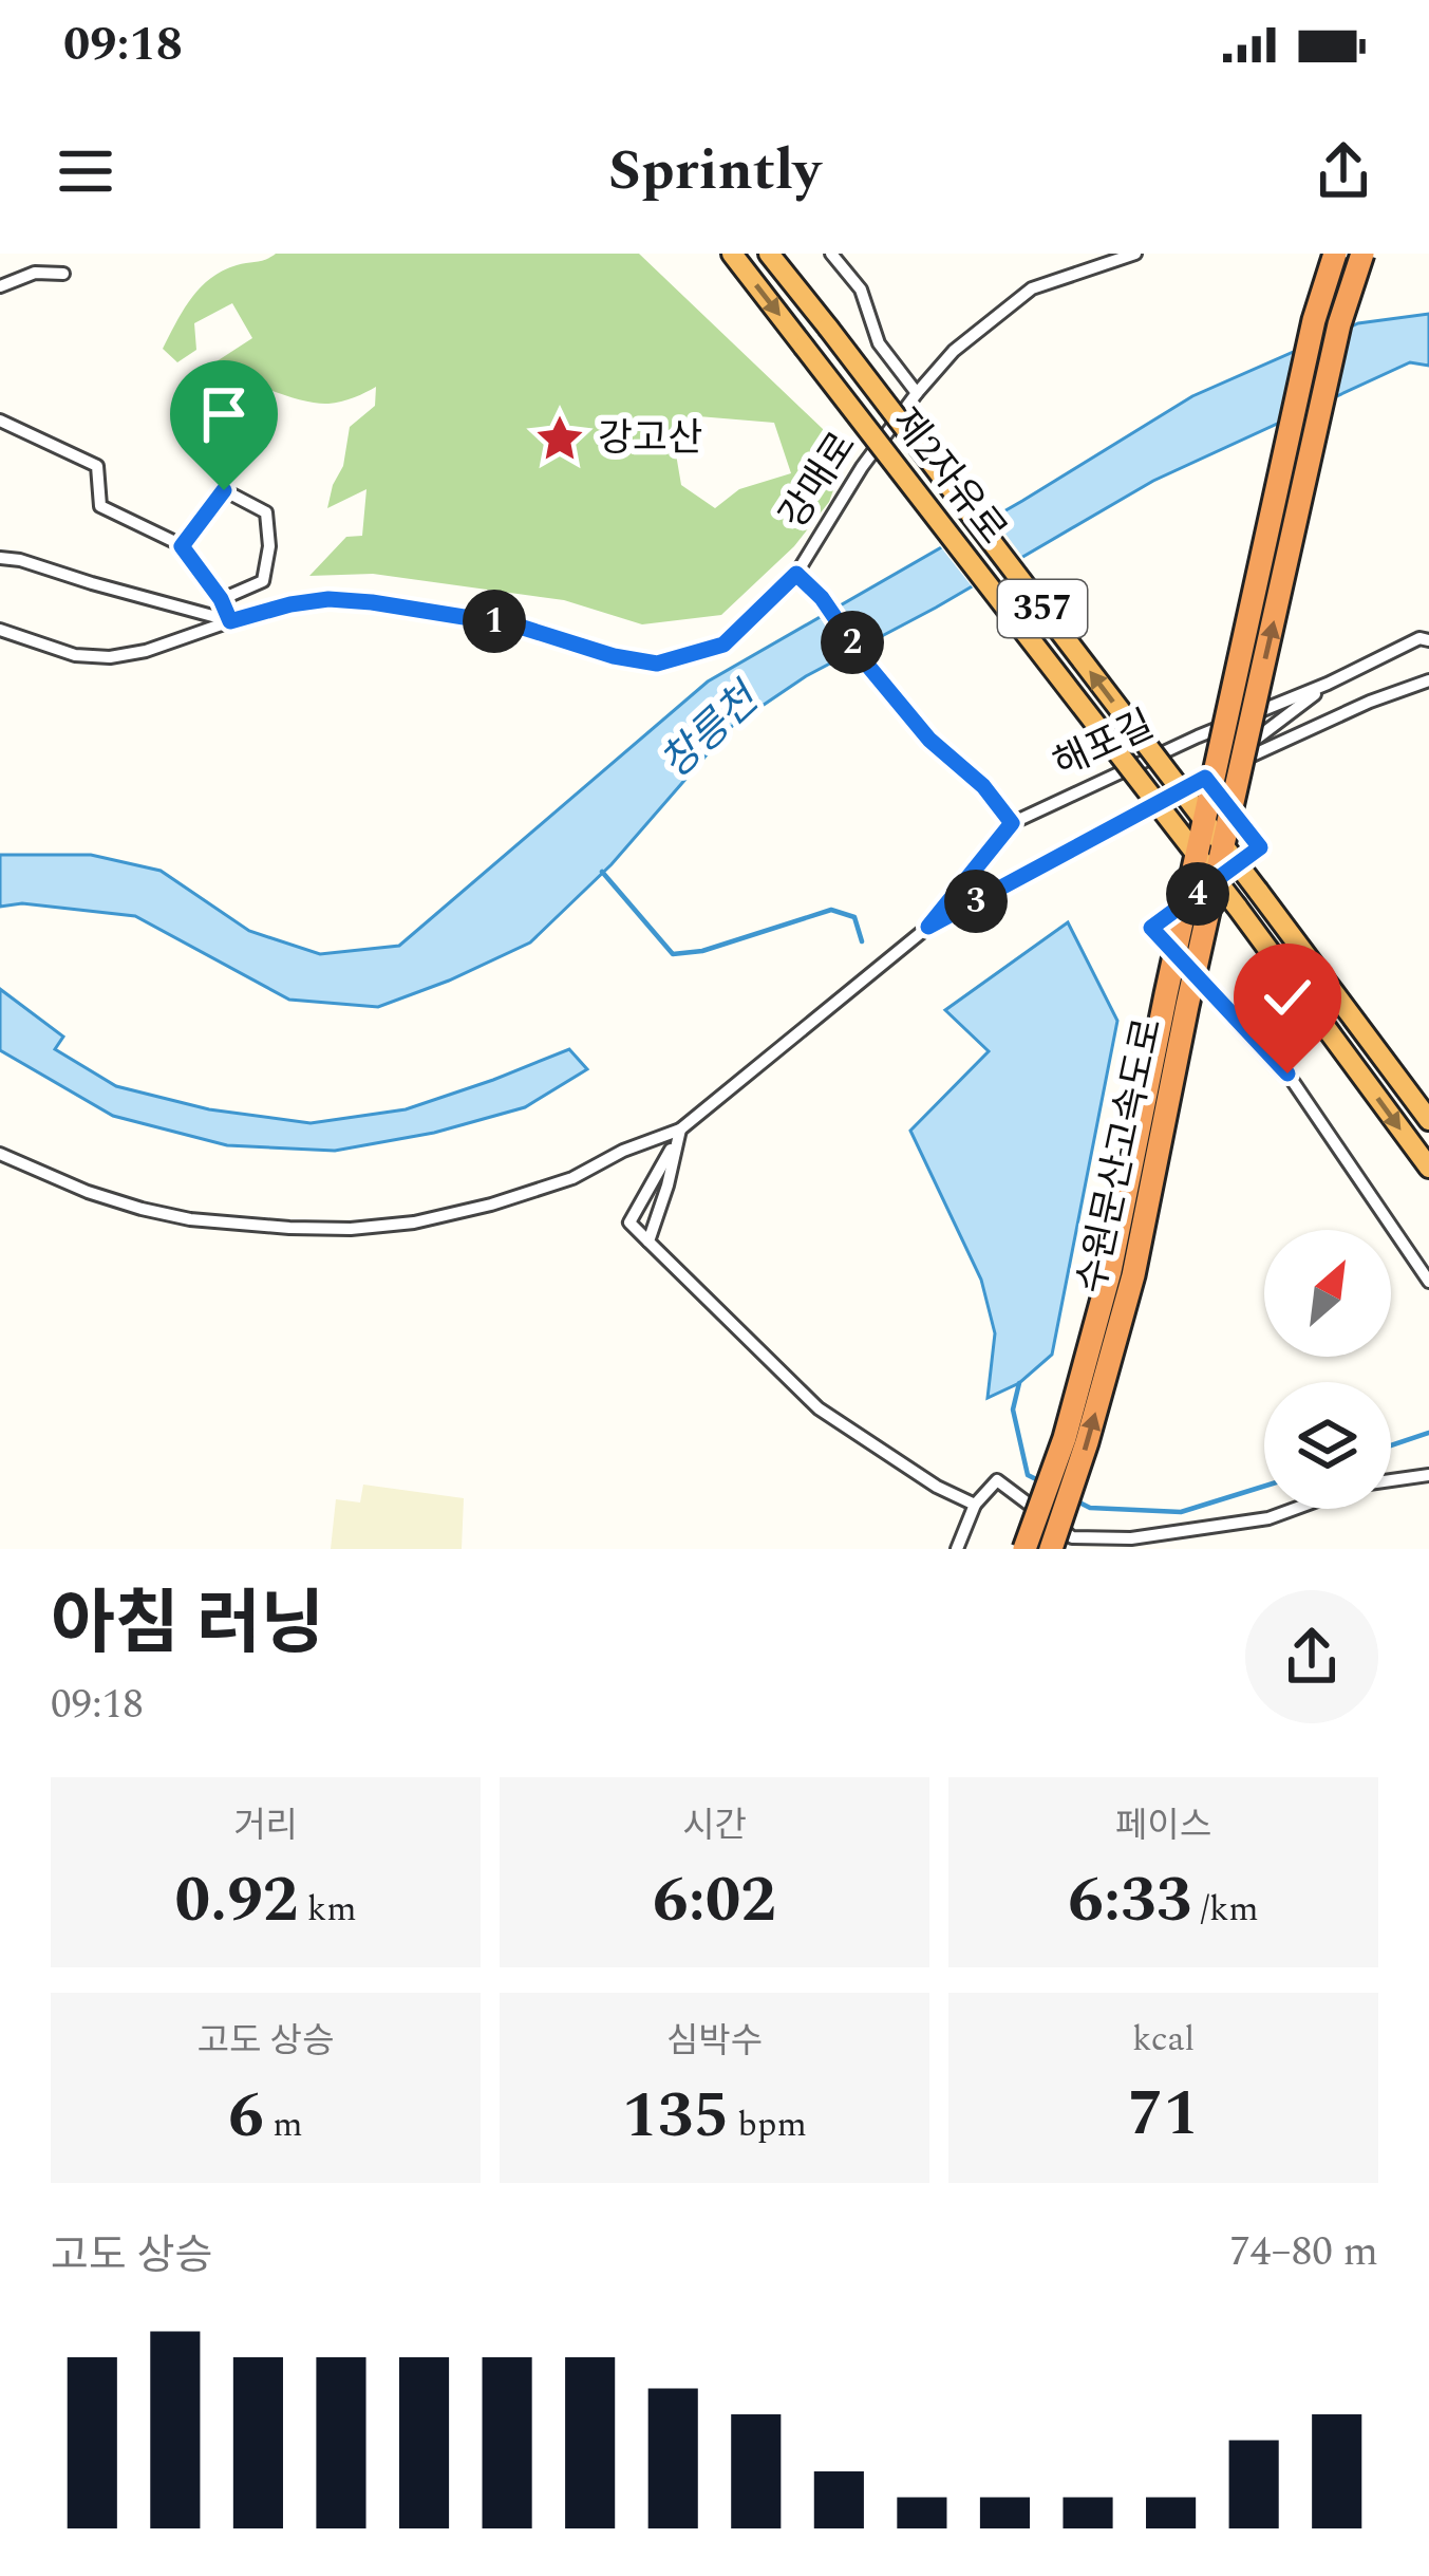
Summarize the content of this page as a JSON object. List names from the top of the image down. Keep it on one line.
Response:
{"streets":{"highway":["제2자유로","357","수원문산고속도로"],"street":["강매로","해포길"]},"water":["창릉천"],"places":{"place":["강고산"]},"north":"top right","page":{"status":"09:18","header":"Sprintly","pins":["1","2","4","3"],"heading":["아침 러닝","09:18"],"stats":[["거리","0.92 km"],["시간","6:02"],["페이스","6:33 /km"],["고도 상승","6 m"],["심박수","135 bpm"],["kcal","71"]],"chart":["고도 상승","74–80 m"]}}
